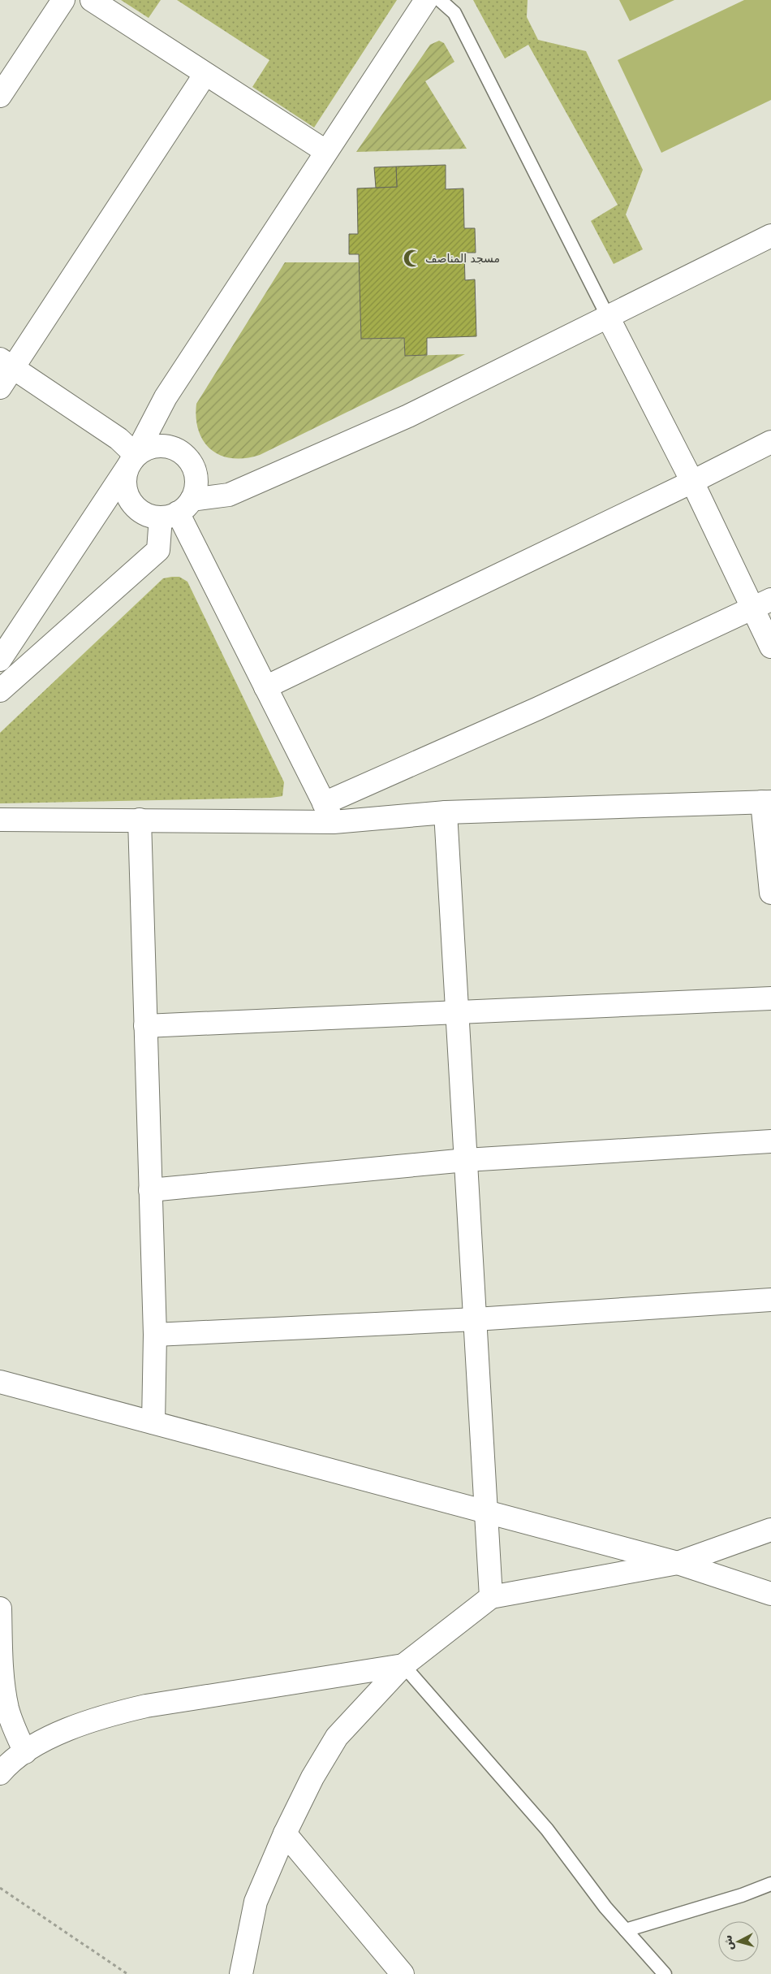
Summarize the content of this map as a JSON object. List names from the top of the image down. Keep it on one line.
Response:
{"places":{"mosque":["مسجد المناصف"]},"north":"left"}
